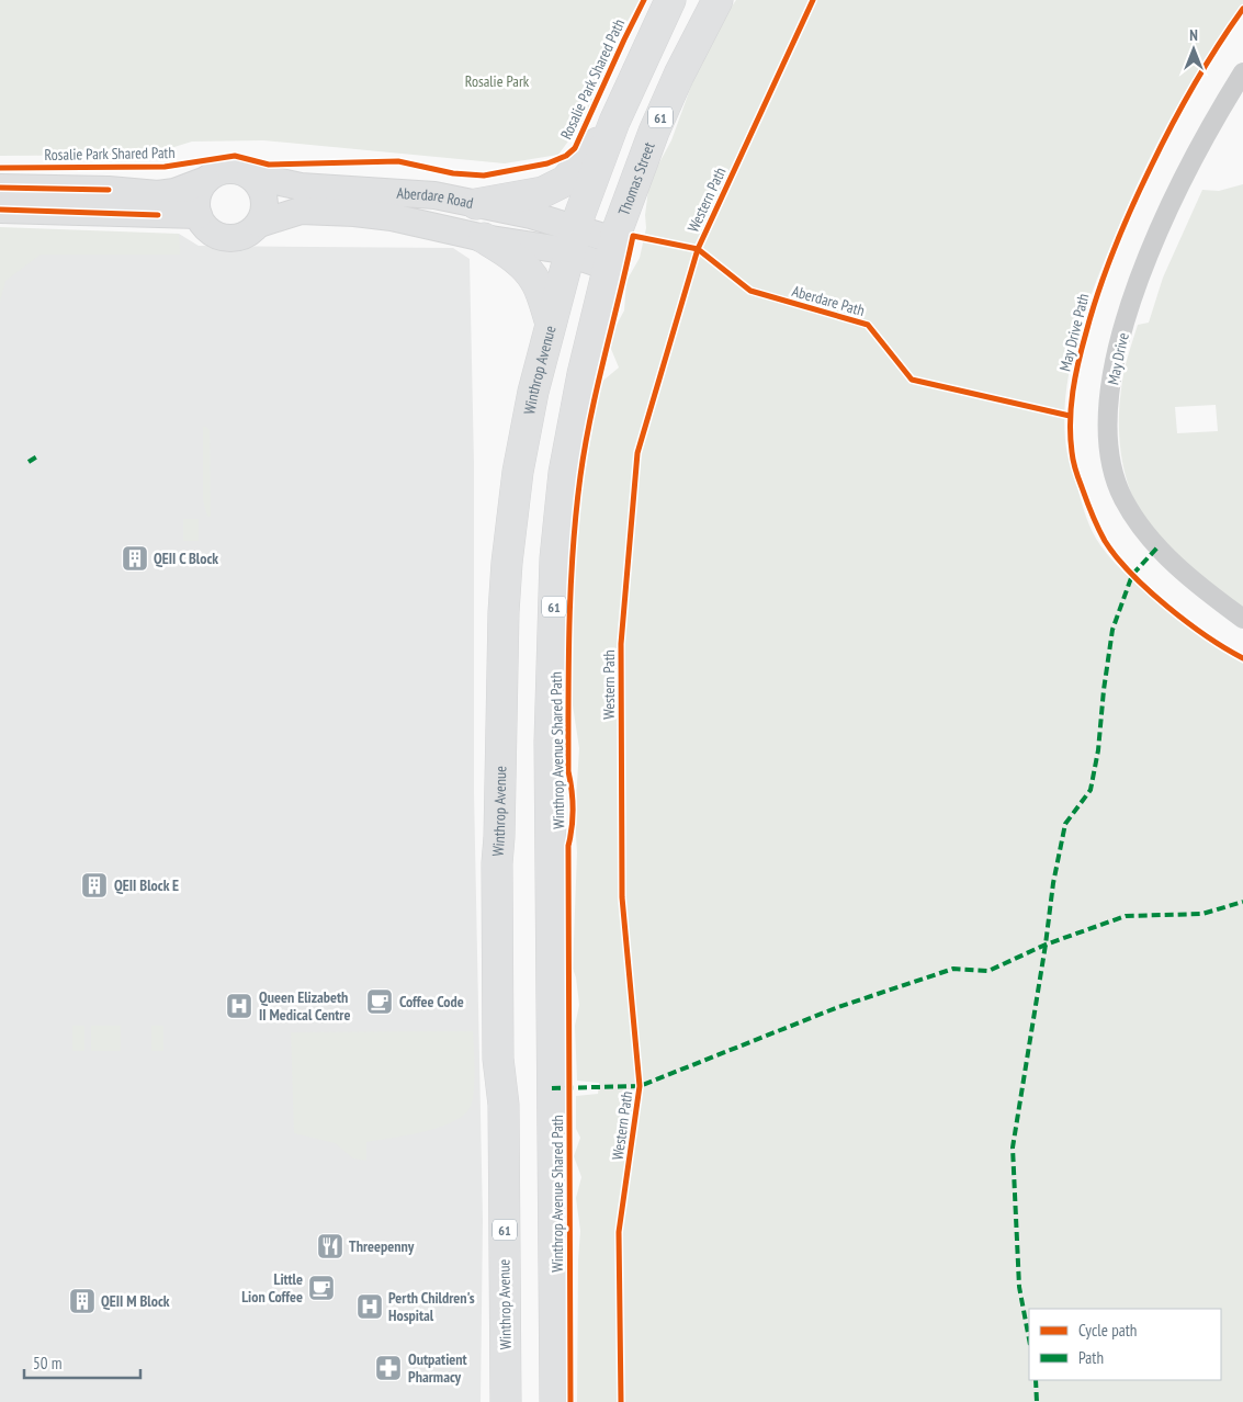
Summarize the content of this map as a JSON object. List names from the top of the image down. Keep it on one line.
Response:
{"streets":{"main road":["61","Thomas Street","Aberdare Road","Winthrop Avenue"],"street":["May Drive"],"cycle path":["Rosalie Park Shared Path","Western Path","Aberdare Path","May Drive Path"]},"crossings":[["61","Thomas Street"],["61","Aberdare Road"],["61","Winthrop Avenue"],["Thomas Street","Aberdare Road"],["Aberdare Road","Winthrop Avenue"]],"parks":["Rosalie Park"],"places":{"building":["QEII C Block","QEII Block E","QEII M Block"],"cafe":["Coffee Code","Little Lion Coffee"],"hospital":["Queen Elizabeth II Medical Centre","Perth Children's Hospital"],"restaurant":["Threepenny"],"pharmacy":["Outpatient Pharmacy"]},"legend":["Cycle path","Path"],"scale_bar":"50 m","north":"top"}
